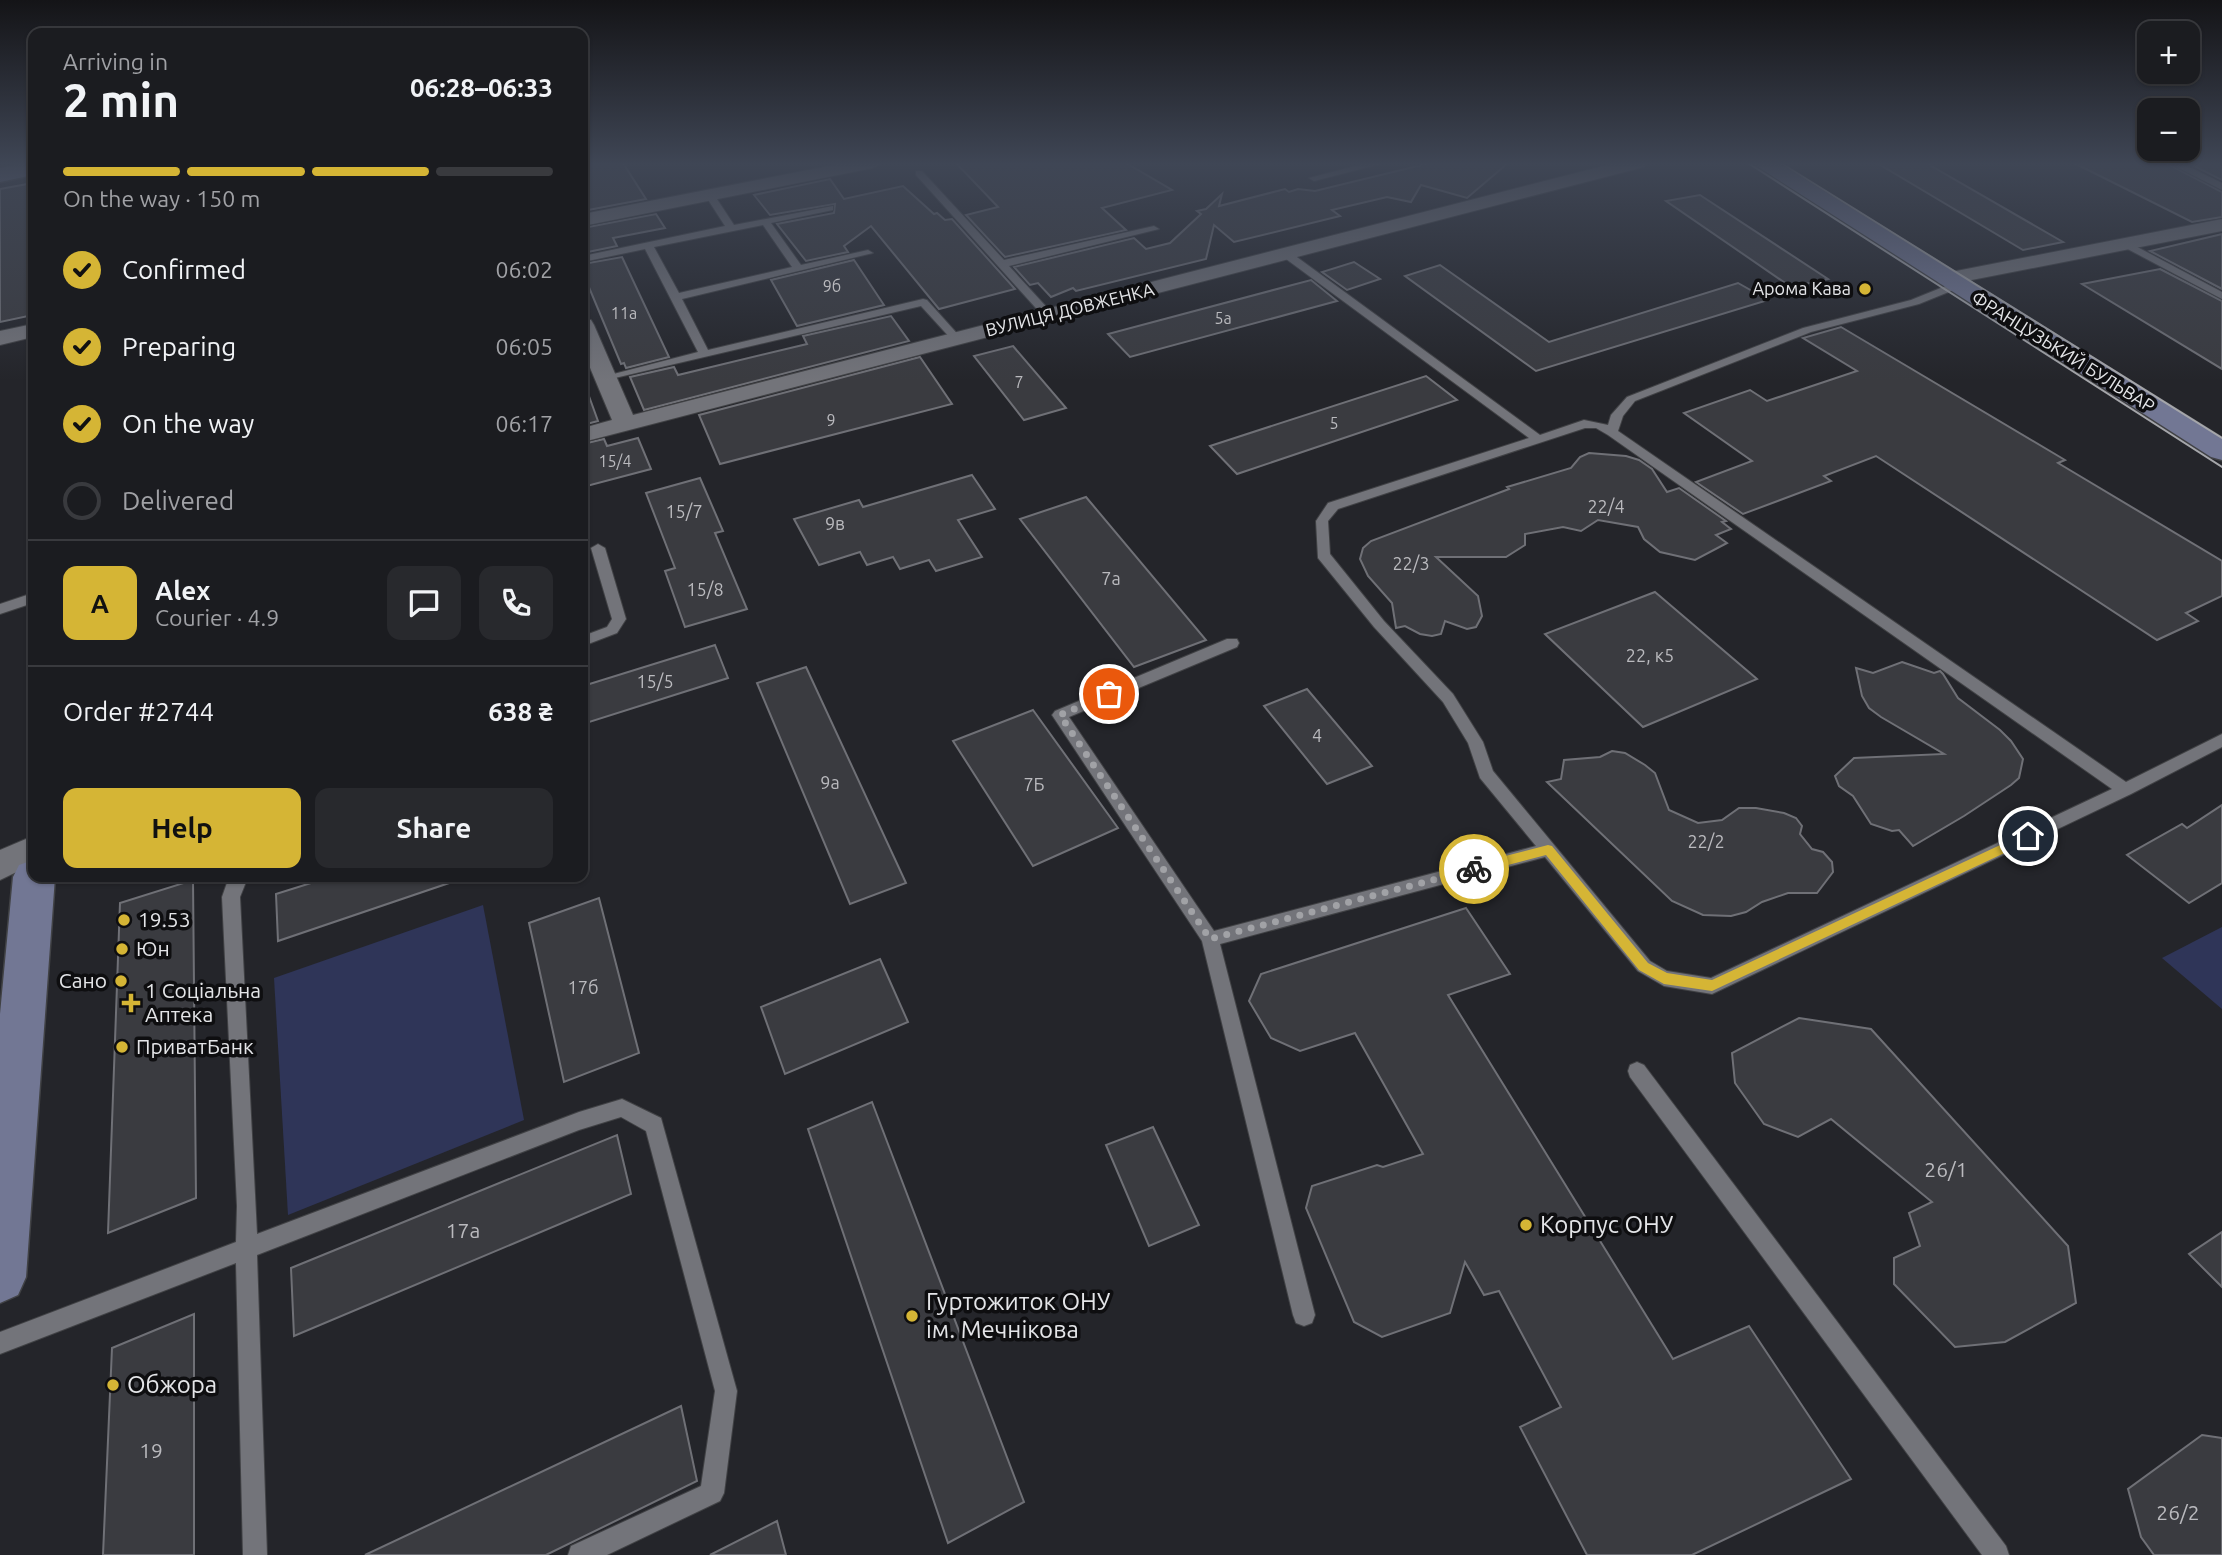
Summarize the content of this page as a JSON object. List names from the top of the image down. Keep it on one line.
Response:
{"streets":{"street":["ВУЛИЦЯ ДОВЖЕНКА","ФРАНЦУЗЬКИЙ БУЛЬВАР"]},"places":{"other":["Арома Кава","19.53","Юн","Сано","ПриватБанк","Корпус ОНУ","Гуртожиток ОНУ ім. Мечнікова","Обжора"],"health":["1 Соціальна Аптека"]},"house_numbers":["9б","11а","5а","7","9","5","15/4","22/4","15/7","9в","22/3","7а","15/8","22, к5","15/5","4","9а","7Б","22/2","17б","26/1","17а","19","26/2"],"page":{"map_buttons":["+","−"],"heading":["2 min","Arriving in","06:28–06:33"],"panel":["Alex","Courier · 4.9","Order #2744","638 ₴"],"bar":"On the way · 150 m","list":[["Confirmed","06:02"],["Preparing","06:05"],["On the way","06:17"],"Delivered"],"round":"A","buttons":["Help","Share"]}}
